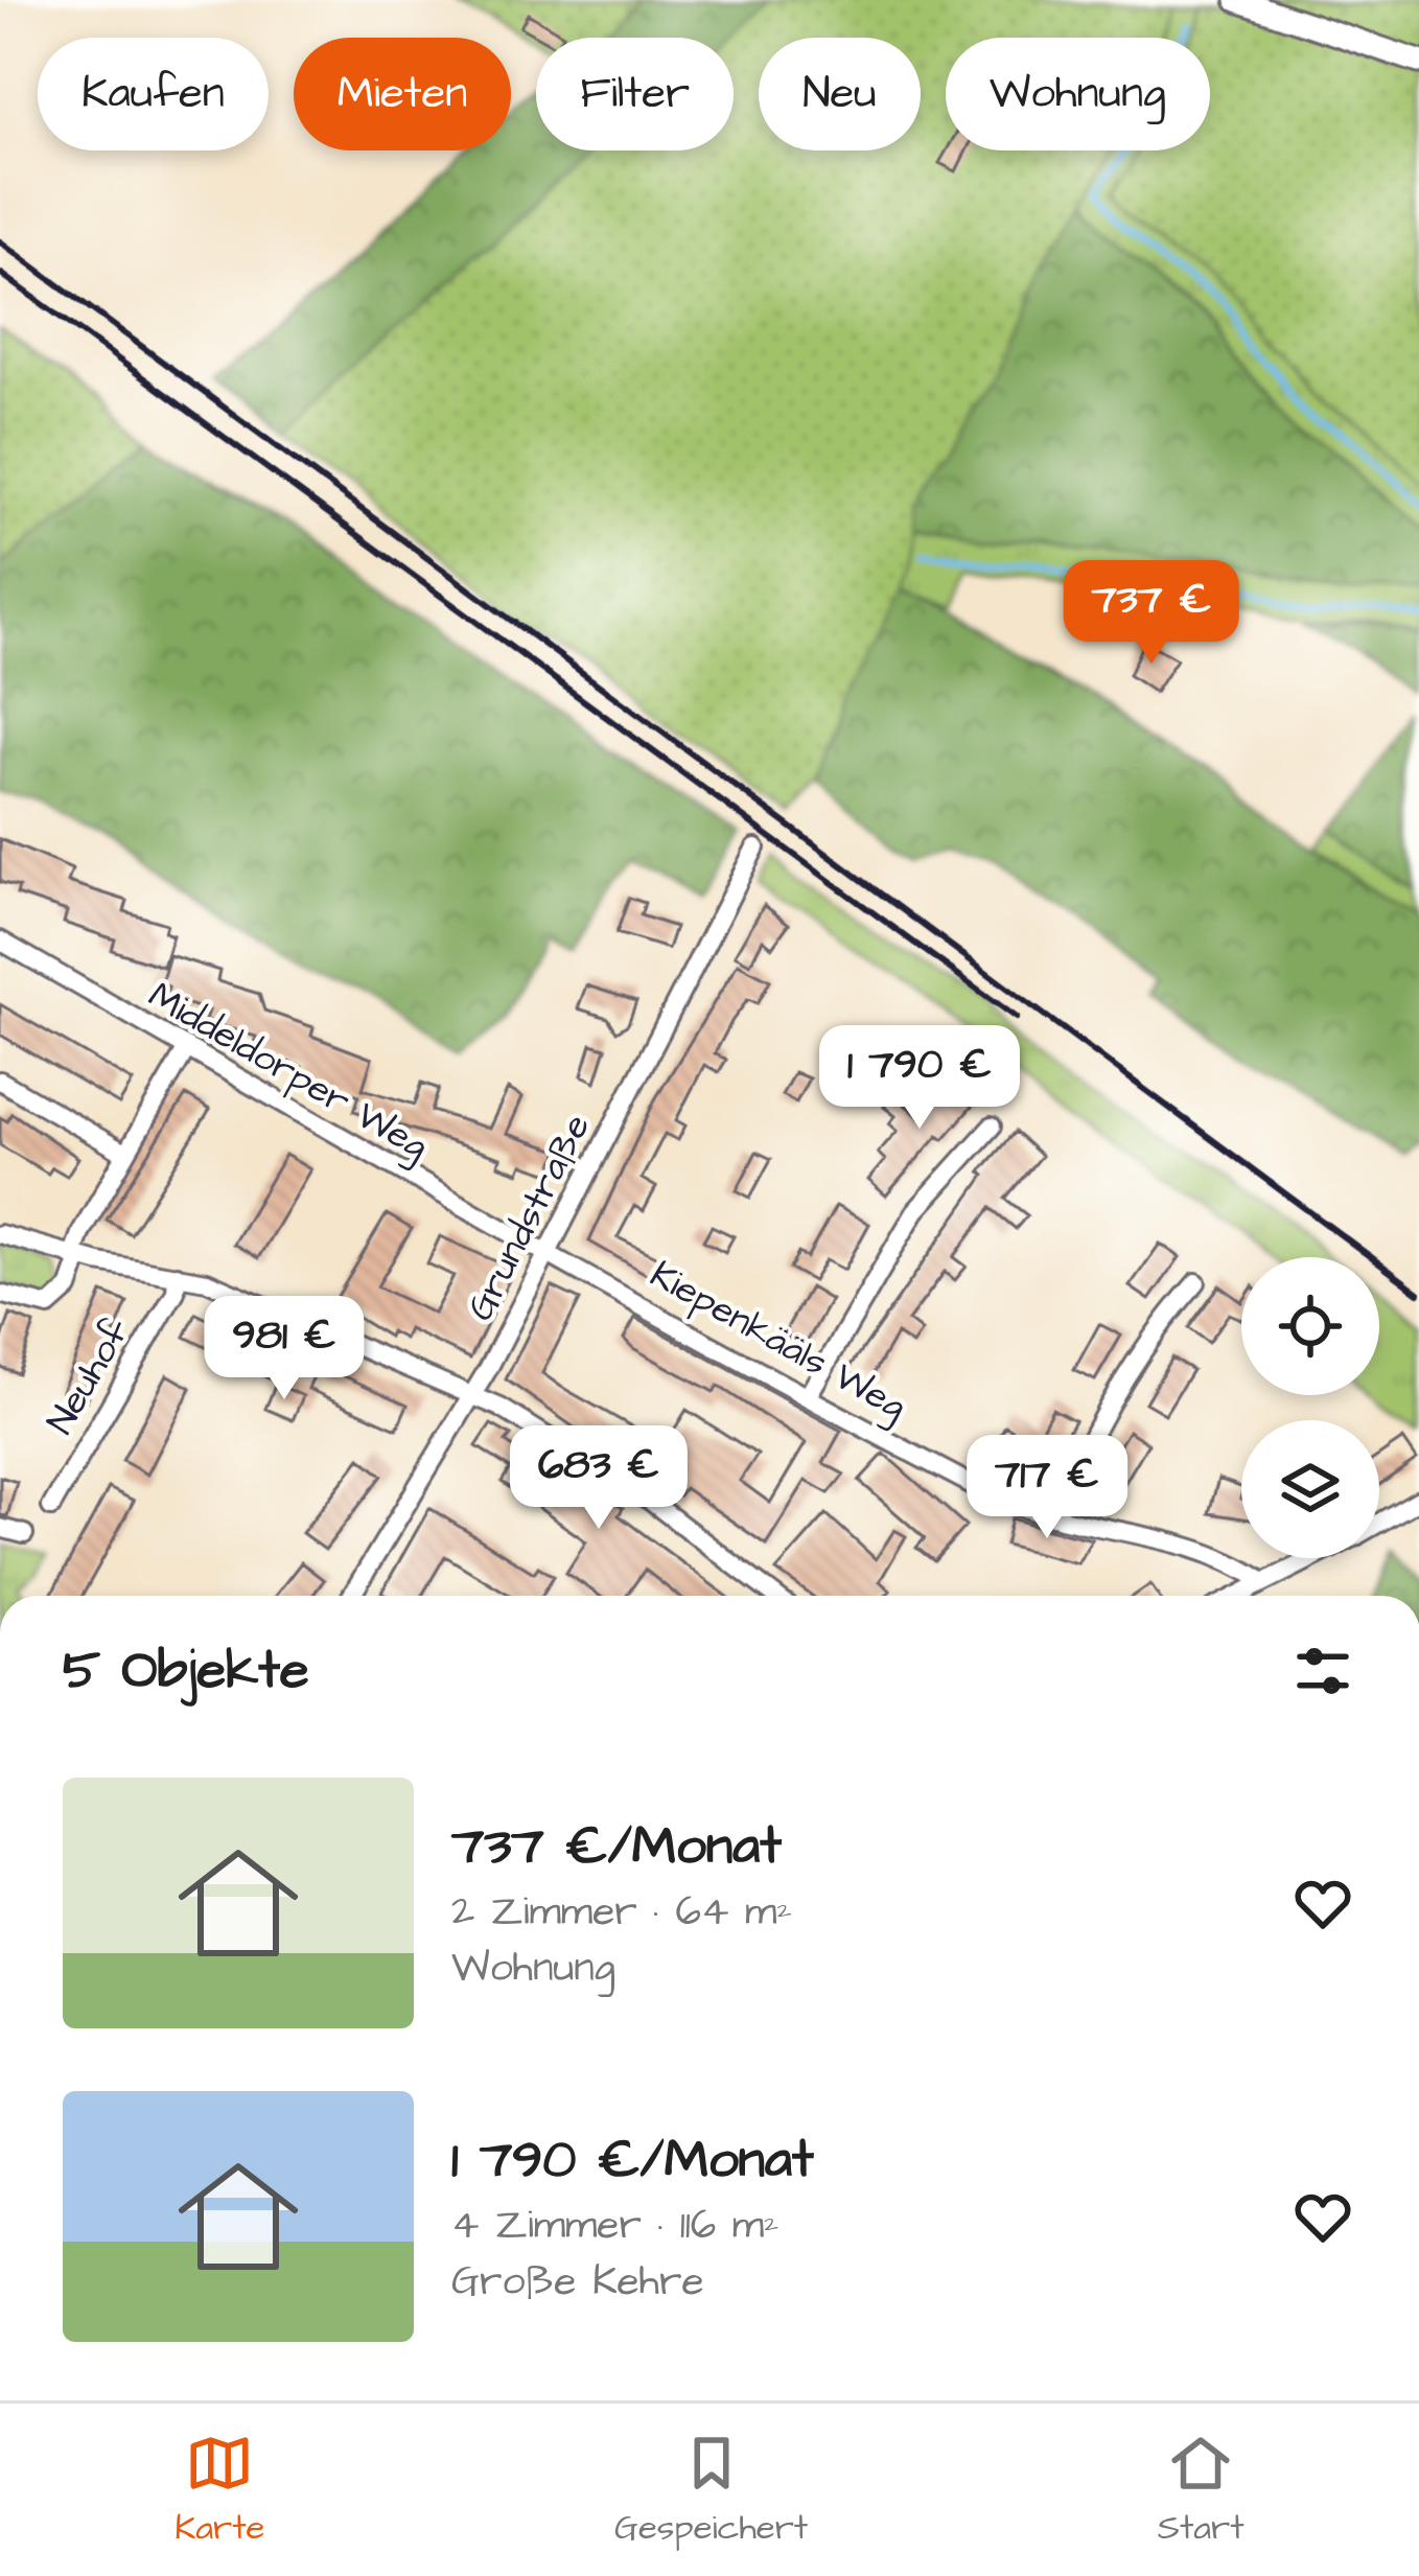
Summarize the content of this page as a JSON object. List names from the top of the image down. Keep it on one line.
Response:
{"streets":{"street":["Middeldorper Weg","Grundstraße","Kiepenkääls Weg","Neuhof"]},"crossings":[["Middeldorper Weg","Grundstraße"],["Middeldorper Weg","Kiepenkääls Weg"],["Grundstraße","Kiepenkääls Weg"]],"page":{"chip":["Kaufen","Mieten","Filter","Neu","Wohnung"],"price":["737 €","1 790 €","981 €","683 €","717 €"],"heading":"5 Objekte","list":[{"name":"737 €/Monat","note":"2 Zimmer · 64 m² · Wohnung"},{"name":"1 790 €/Monat","note":"4 Zimmer · 116 m² · Große Kehre"}],"tabs":["Karte","Gespeichert","Start"]}}
